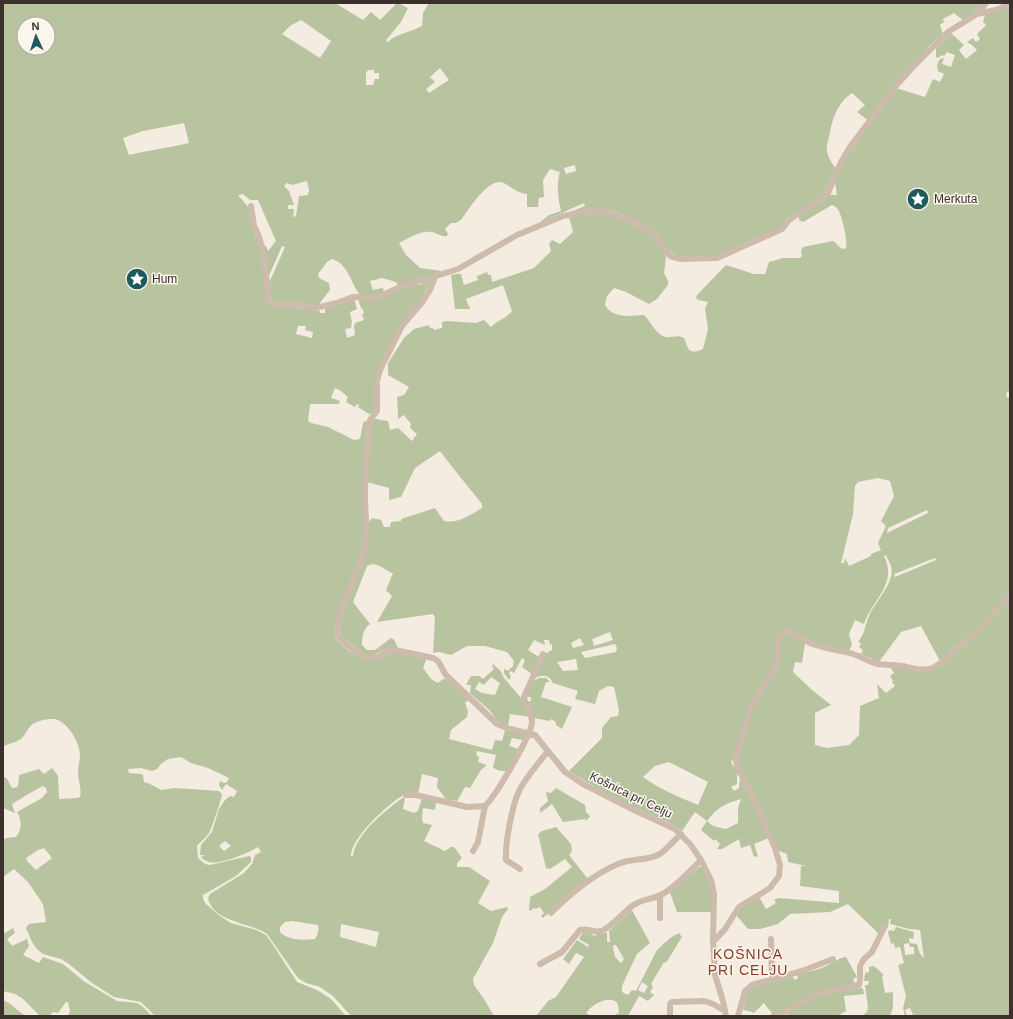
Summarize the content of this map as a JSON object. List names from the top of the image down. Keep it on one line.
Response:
{"streets":{"street":["Košnica pri Celju"]},"districts":["KOŠNICA PRI CELJU"],"places":{"place":["Merkuta","Hum"]},"north":"top"}
